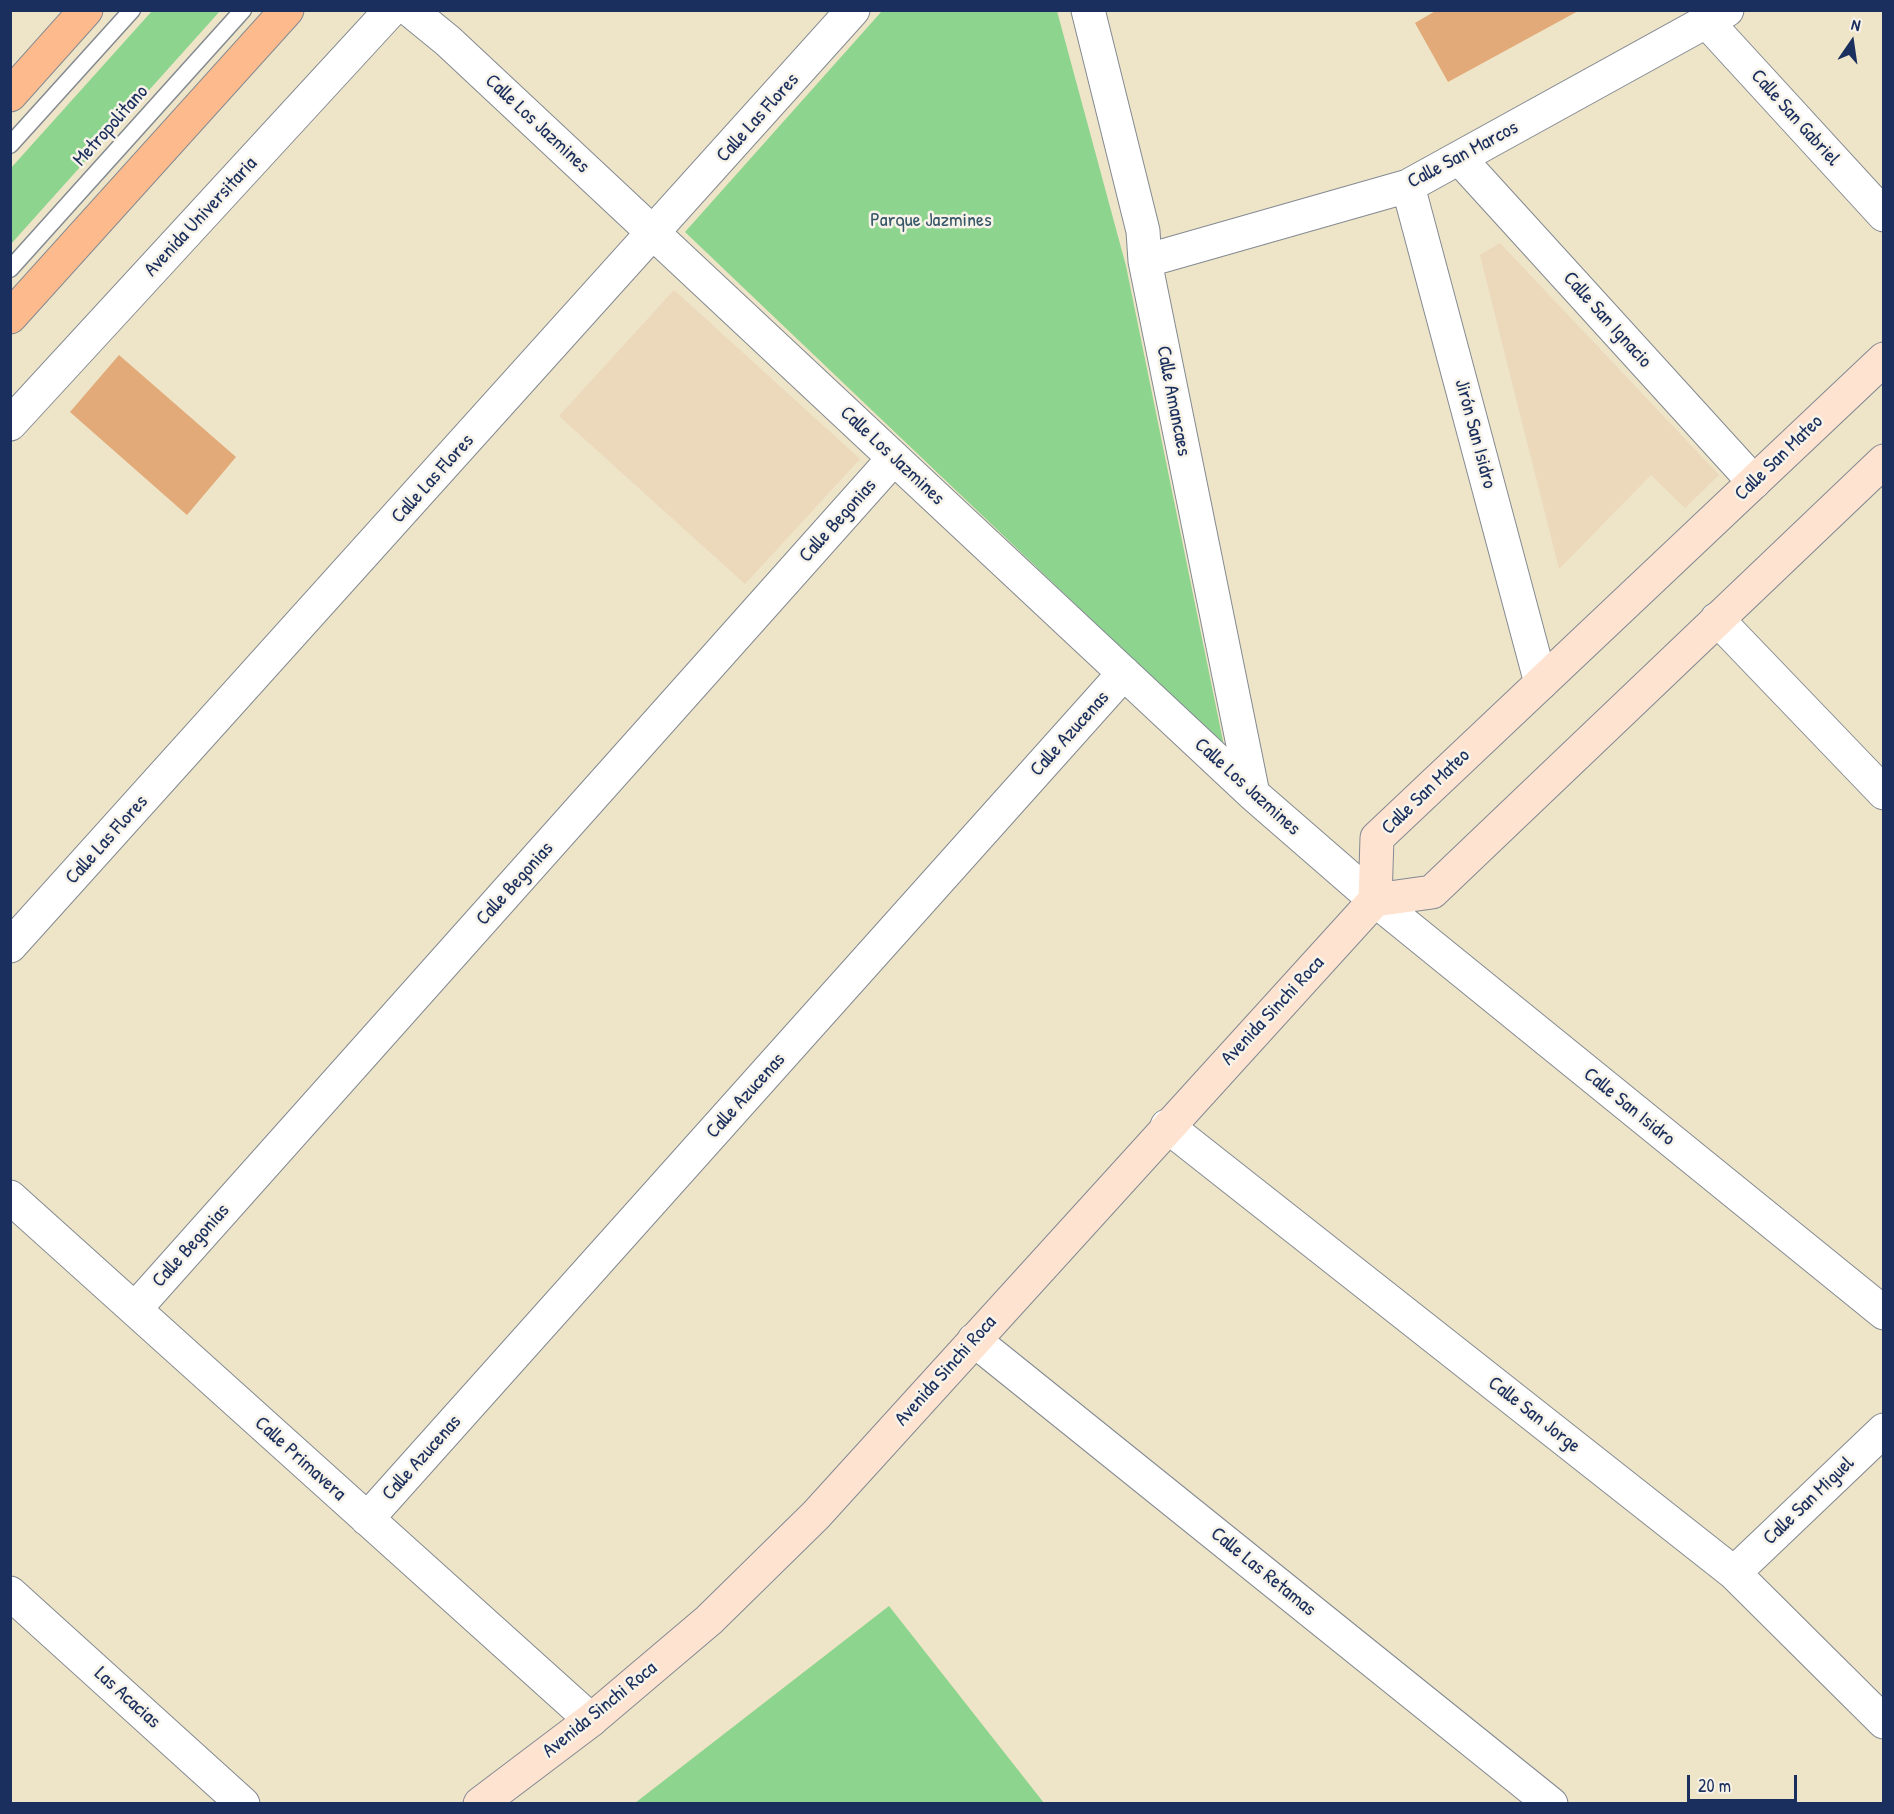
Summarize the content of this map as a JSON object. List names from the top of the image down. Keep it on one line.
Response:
{"streets":{"street":["Calle Las Flores","Calle San Gabriel","Calle Los Jazmines","Calle San Marcos","Avenida Universitaria","Calle San Ignacio","Calle Amancaes","Jirón San Isidro","Calle San Mateo","Calle Begonias","Calle Azucenas","Avenida Sinchi Roca","Calle San Isidro","Calle San Jorge","Calle Primavera","Calle San Miguel","Calle Las Retamas","Las Acacias"],"lane":["Metropolitano"]},"crossings":[["Calle Las Flores","Calle Los Jazmines"],["Calle San Gabriel","Calle San Marcos"],["Calle Los Jazmines","Calle Amancaes"],["Calle Los Jazmines","Calle San Mateo"],["Calle Los Jazmines","Calle Begonias"],["Calle Los Jazmines","Calle Azucenas"],["Calle Los Jazmines","Avenida Sinchi Roca"],["Calle Los Jazmines","Calle San Isidro"],["Calle San Marcos","Calle San Ignacio"],["Calle San Marcos","Calle Amancaes"],["Calle San Marcos","Jirón San Isidro"],["Calle San Ignacio","Calle San Mateo"],["Jirón San Isidro","Calle San Mateo"],["Calle San Mateo","Avenida Sinchi Roca"],["Calle San Mateo","Calle San Isidro"],["Calle Begonias","Calle Primavera"],["Calle Azucenas","Calle Primavera"],["Avenida Sinchi Roca","Calle San Isidro"],["Avenida Sinchi Roca","Calle San Jorge"],["Avenida Sinchi Roca","Calle Primavera"],["Avenida Sinchi Roca","Calle Las Retamas"],["Calle San Jorge","Calle San Miguel"]],"parks":["Parque Jazmines"],"scale_bar":"20 m","north":"top"}
